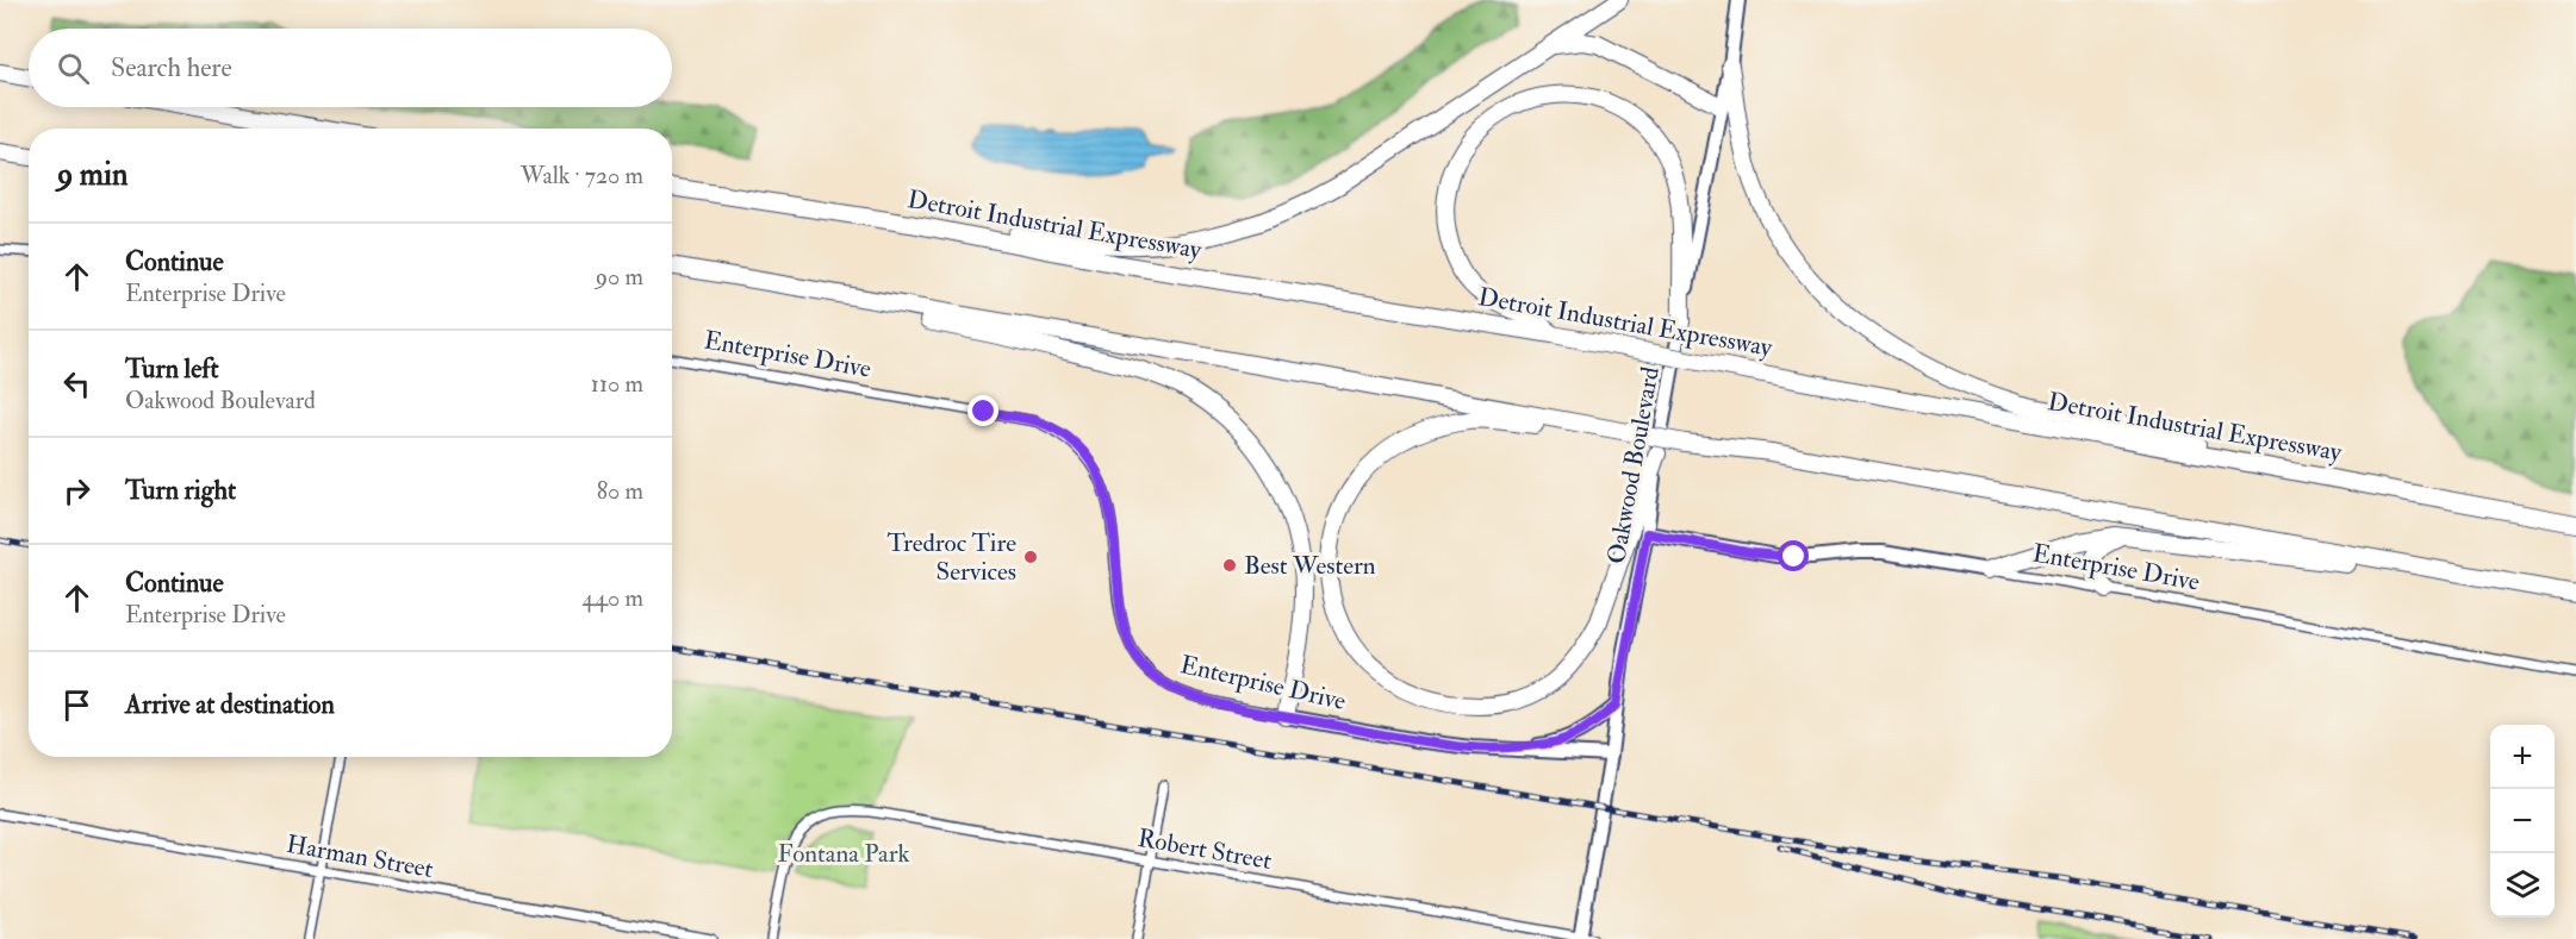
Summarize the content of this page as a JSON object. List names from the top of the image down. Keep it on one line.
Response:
{"streets":{"highway":["Detroit Industrial Expressway"],"main road":["Enterprise Drive","Oakwood Boulevard"],"street":["Robert Street","Harman Street"]},"crossings":[["Enterprise Drive","Oakwood Boulevard"],["Oakwood Boulevard","Robert Street"]],"parks":["Fontana Park"],"places":["Tredroc Tire Services","Best Western"],"page":{"search":"Search here","heading":["9 min","Walk · 720 m"],"list":[["Continue","Enterprise Drive","90 m"],["Turn left","Oakwood Boulevard","110 m"],["Turn right","80 m"],["Continue","Enterprise Drive","440 m"],"Arrive at destination"],"map_buttons":["+","−"]}}
